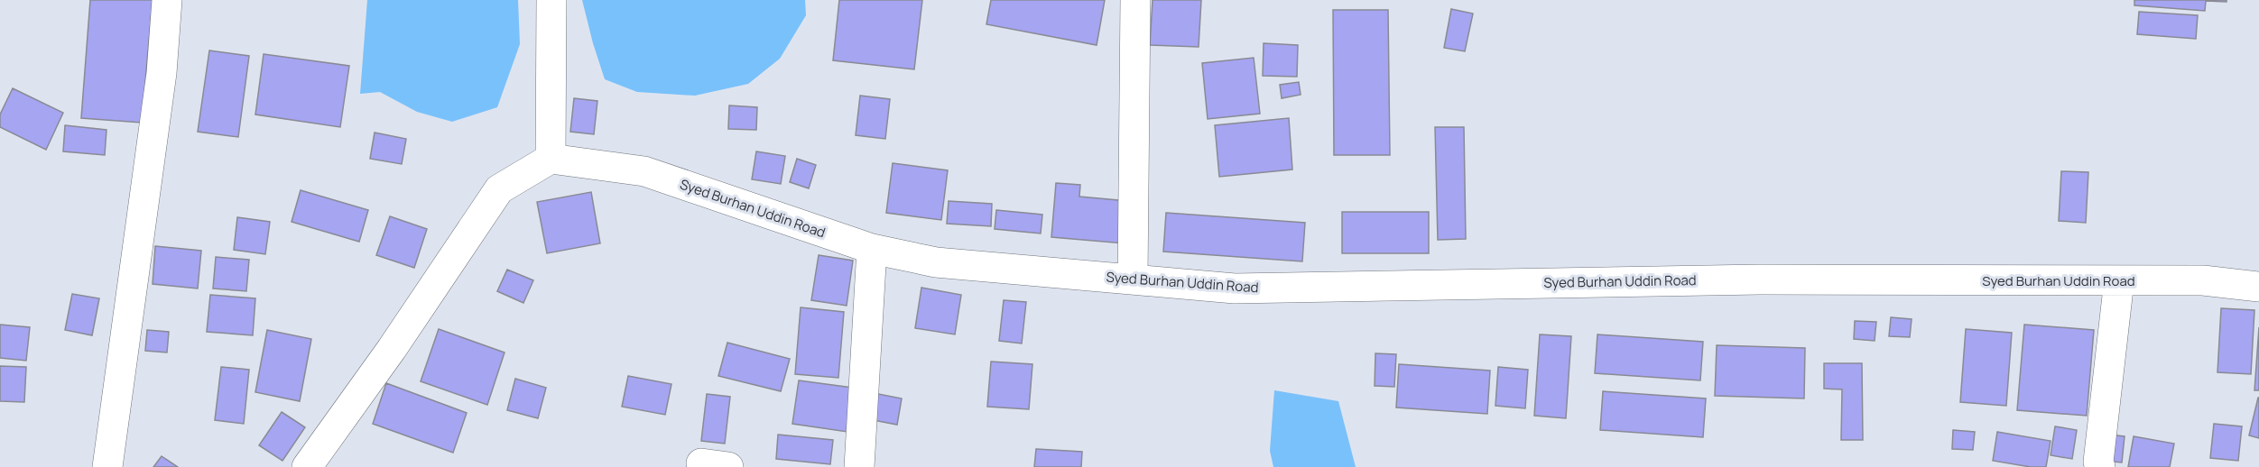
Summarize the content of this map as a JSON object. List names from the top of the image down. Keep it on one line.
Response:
{"streets":{"street":["Syed Burhan Uddin Road"]}}
